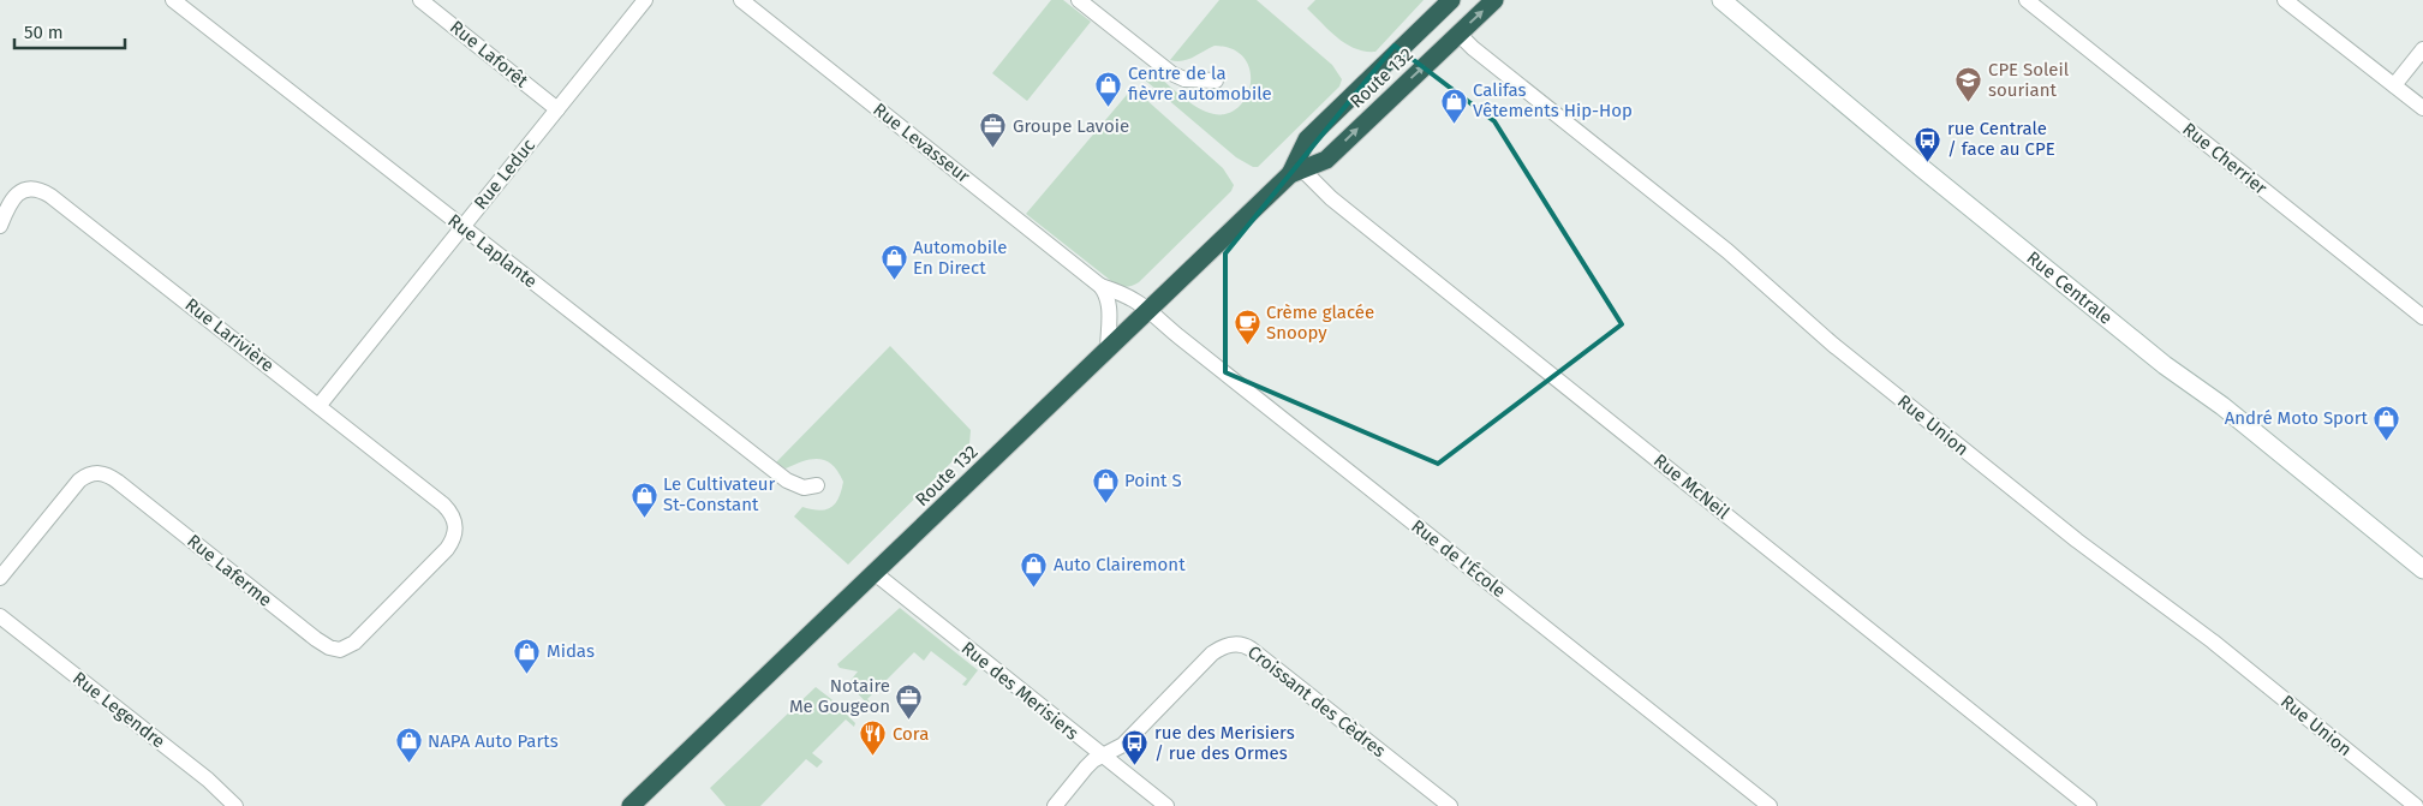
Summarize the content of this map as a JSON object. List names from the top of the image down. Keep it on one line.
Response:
{"streets":{"highway":["Route 132"],"street":["Rue Laforêt","Rue Levasseur","Rue Cherrier","Rue Leduc","Rue Laplante","Rue Centrale","Rue Larivière","Rue Union","Rue McNeil","Rue de l'École","Rue Laferme","Rue des Merisiers","Croissant des Cèdres","Rue Legendre"]},"crossings":[["Rue Laforêt","Rue Leduc"],["Route 132","Rue Levasseur"],["Route 132","Rue Union"],["Route 132","Rue McNeil"],["Route 132","Rue de l'École"],["Route 132","Rue des Merisiers"],["Rue Levasseur","Rue de l'École"],["Rue Leduc","Rue Laplante"],["Rue Leduc","Rue Larivière"],["Rue Larivière","Rue Laferme"],["Rue des Merisiers","Croissant des Cèdres"]],"places":{"school or university":["CPE Soleil souriant"],"shop":["Centre de la fièvre automobile","Califas Vêtements Hip-Hop","Automobile En Direct","André Moto Sport","Point S","Le Cultivateur St-Constant","Auto Clairemont","Midas","NAPA Auto Parts"],"office":["Groupe Lavoie","Notaire Me Gougeon"],"bus stop":["rue Centrale / face au CPE","rue des Merisiers / rue des Ormes"],"cafe":["Crème glacée Snoopy"],"restaurant":["Cora"]},"scale_bar":"50 m"}
